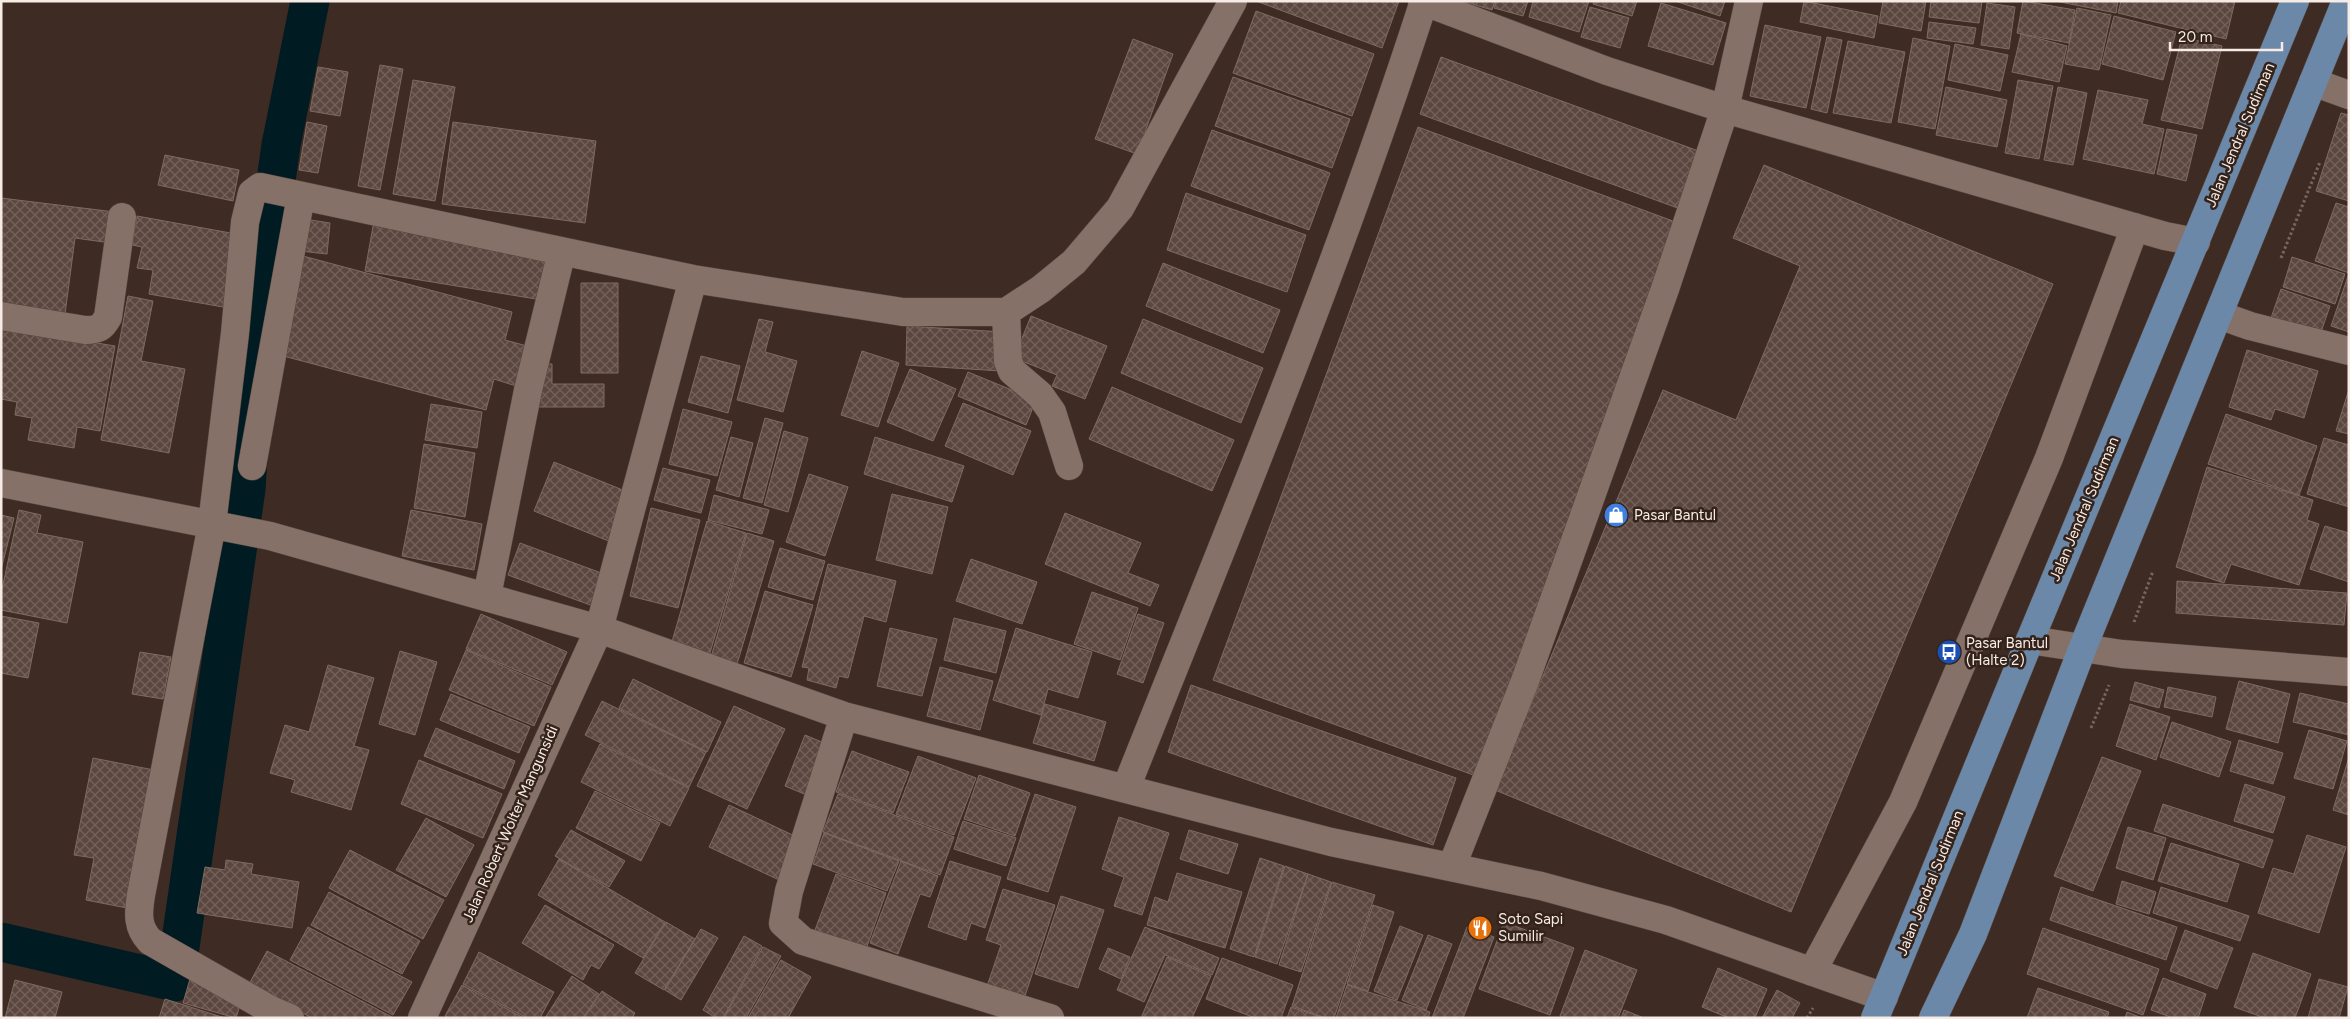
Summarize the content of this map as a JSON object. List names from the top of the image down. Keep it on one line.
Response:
{"streets":{"main road":["Jalan Jendral Sudirman"],"street":["Jalan Robert Wolter Mangunsidi"]},"places":{"shop":["Pasar Bantul"],"bus stop":["Pasar Bantul (Halte 2)"],"restaurant":["Soto Sapi Sumilir"]},"scale_bar":"20 m"}
